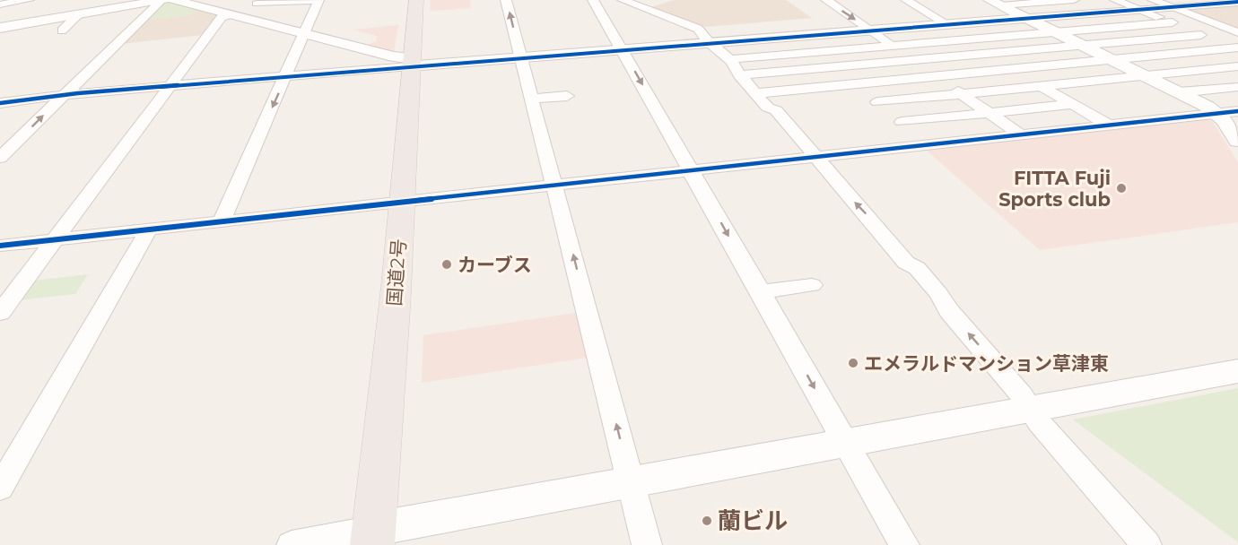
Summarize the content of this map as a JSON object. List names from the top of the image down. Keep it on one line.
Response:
{"streets":{"highway":["国道2号"]},"places":["FITTA Fuji Sports club","カーブス","エメラルドマンション草津東","蘭ビル"]}
